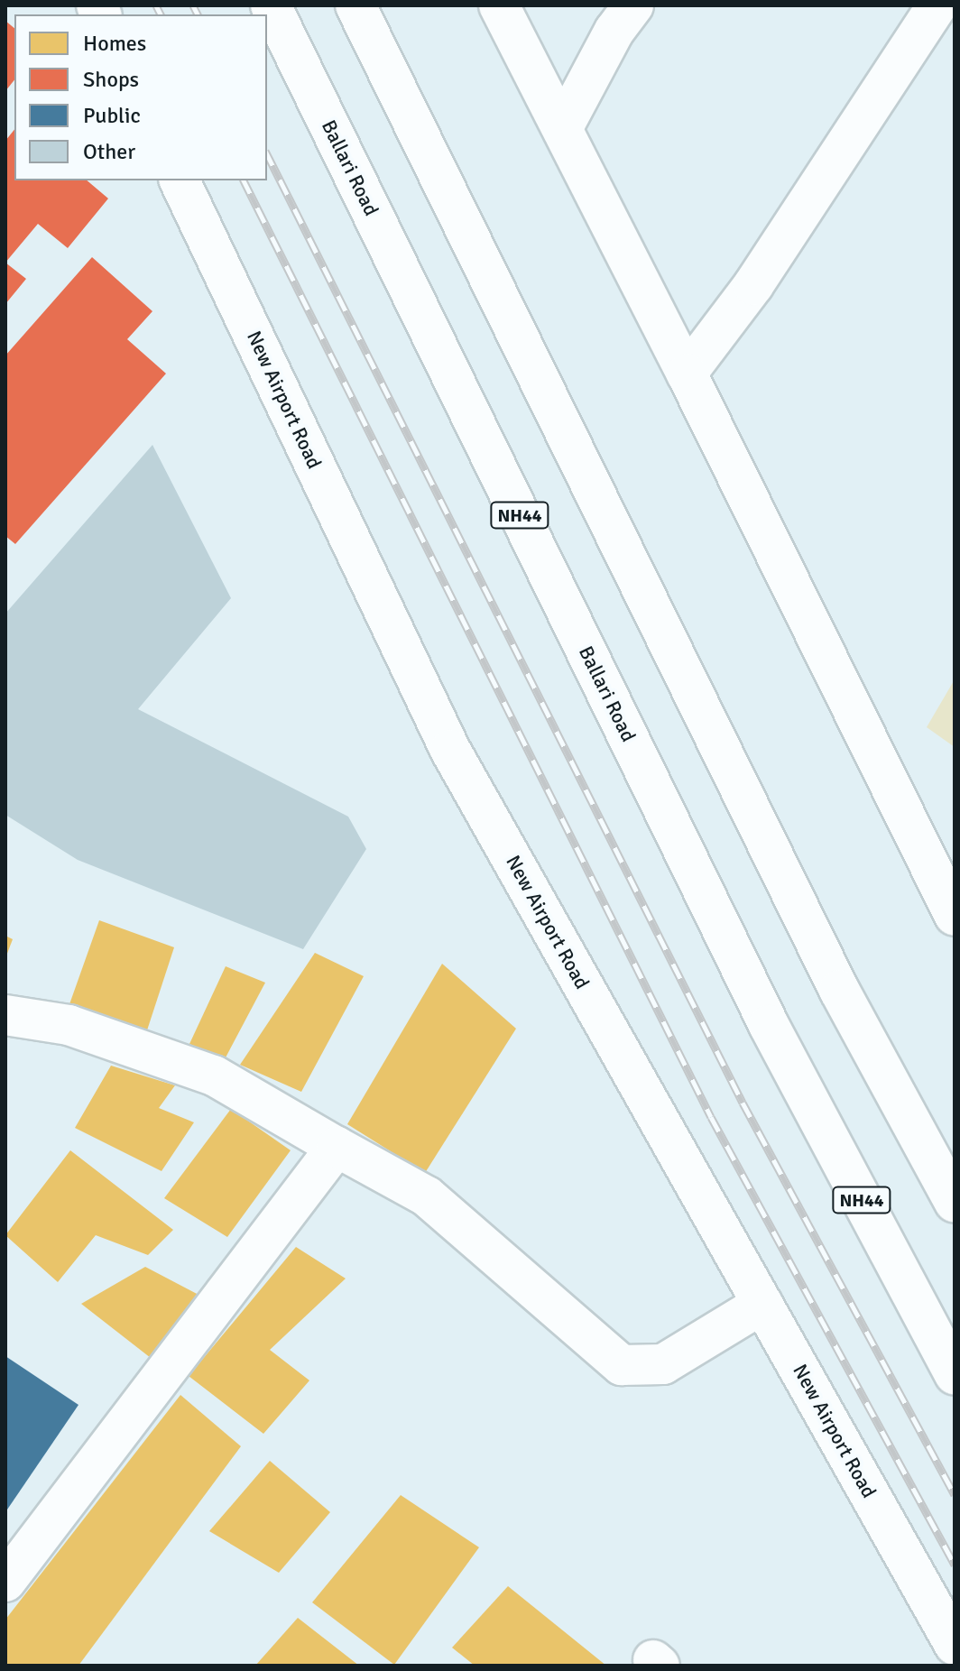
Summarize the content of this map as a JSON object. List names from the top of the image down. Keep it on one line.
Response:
{"streets":{"main road":["Ballari Road","New Airport Road","NH44"]},"legend":["Homes","Shops","Public","Other"]}
